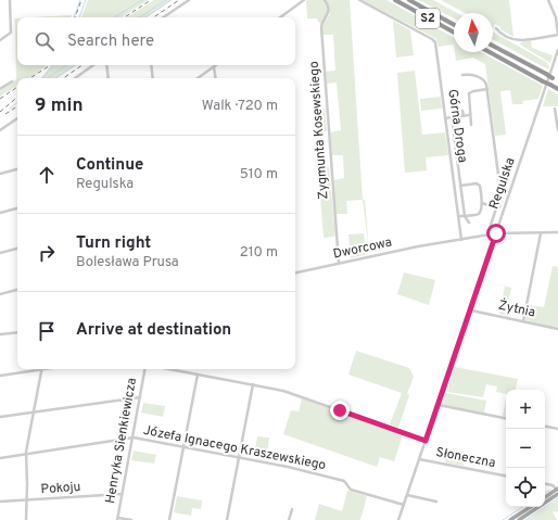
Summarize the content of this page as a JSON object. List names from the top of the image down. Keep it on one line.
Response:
{"streets":{"highway":["S2"],"street":["Górna Droga","Zygmunta Kosewskiego","Regulska","Dworcowa","Żytnia","Henryka Sienkiewicza","Józefa Ignacego Kraszewskiego","Słoneczna","Pokoju"]},"crossings":[["Górna Droga","Dworcowa"],["Zygmunta Kosewskiego","Dworcowa"],["Regulska","Dworcowa"],["Regulska","Żytnia"],["Regulska","Józefa Ignacego Kraszewskiego"],["Regulska","Słoneczna"],["Henryka Sienkiewicza","Józefa Ignacego Kraszewskiego"],["Henryka Sienkiewicza","Pokoju"]],"north":"top","page":{"search":"Search here","heading":["9 min","Walk · 720 m"],"list":[["Continue","Regulska","510 m"],["Turn right","Bolesława Prusa","210 m"],"Arrive at destination"],"map_buttons":["+","−"]}}
